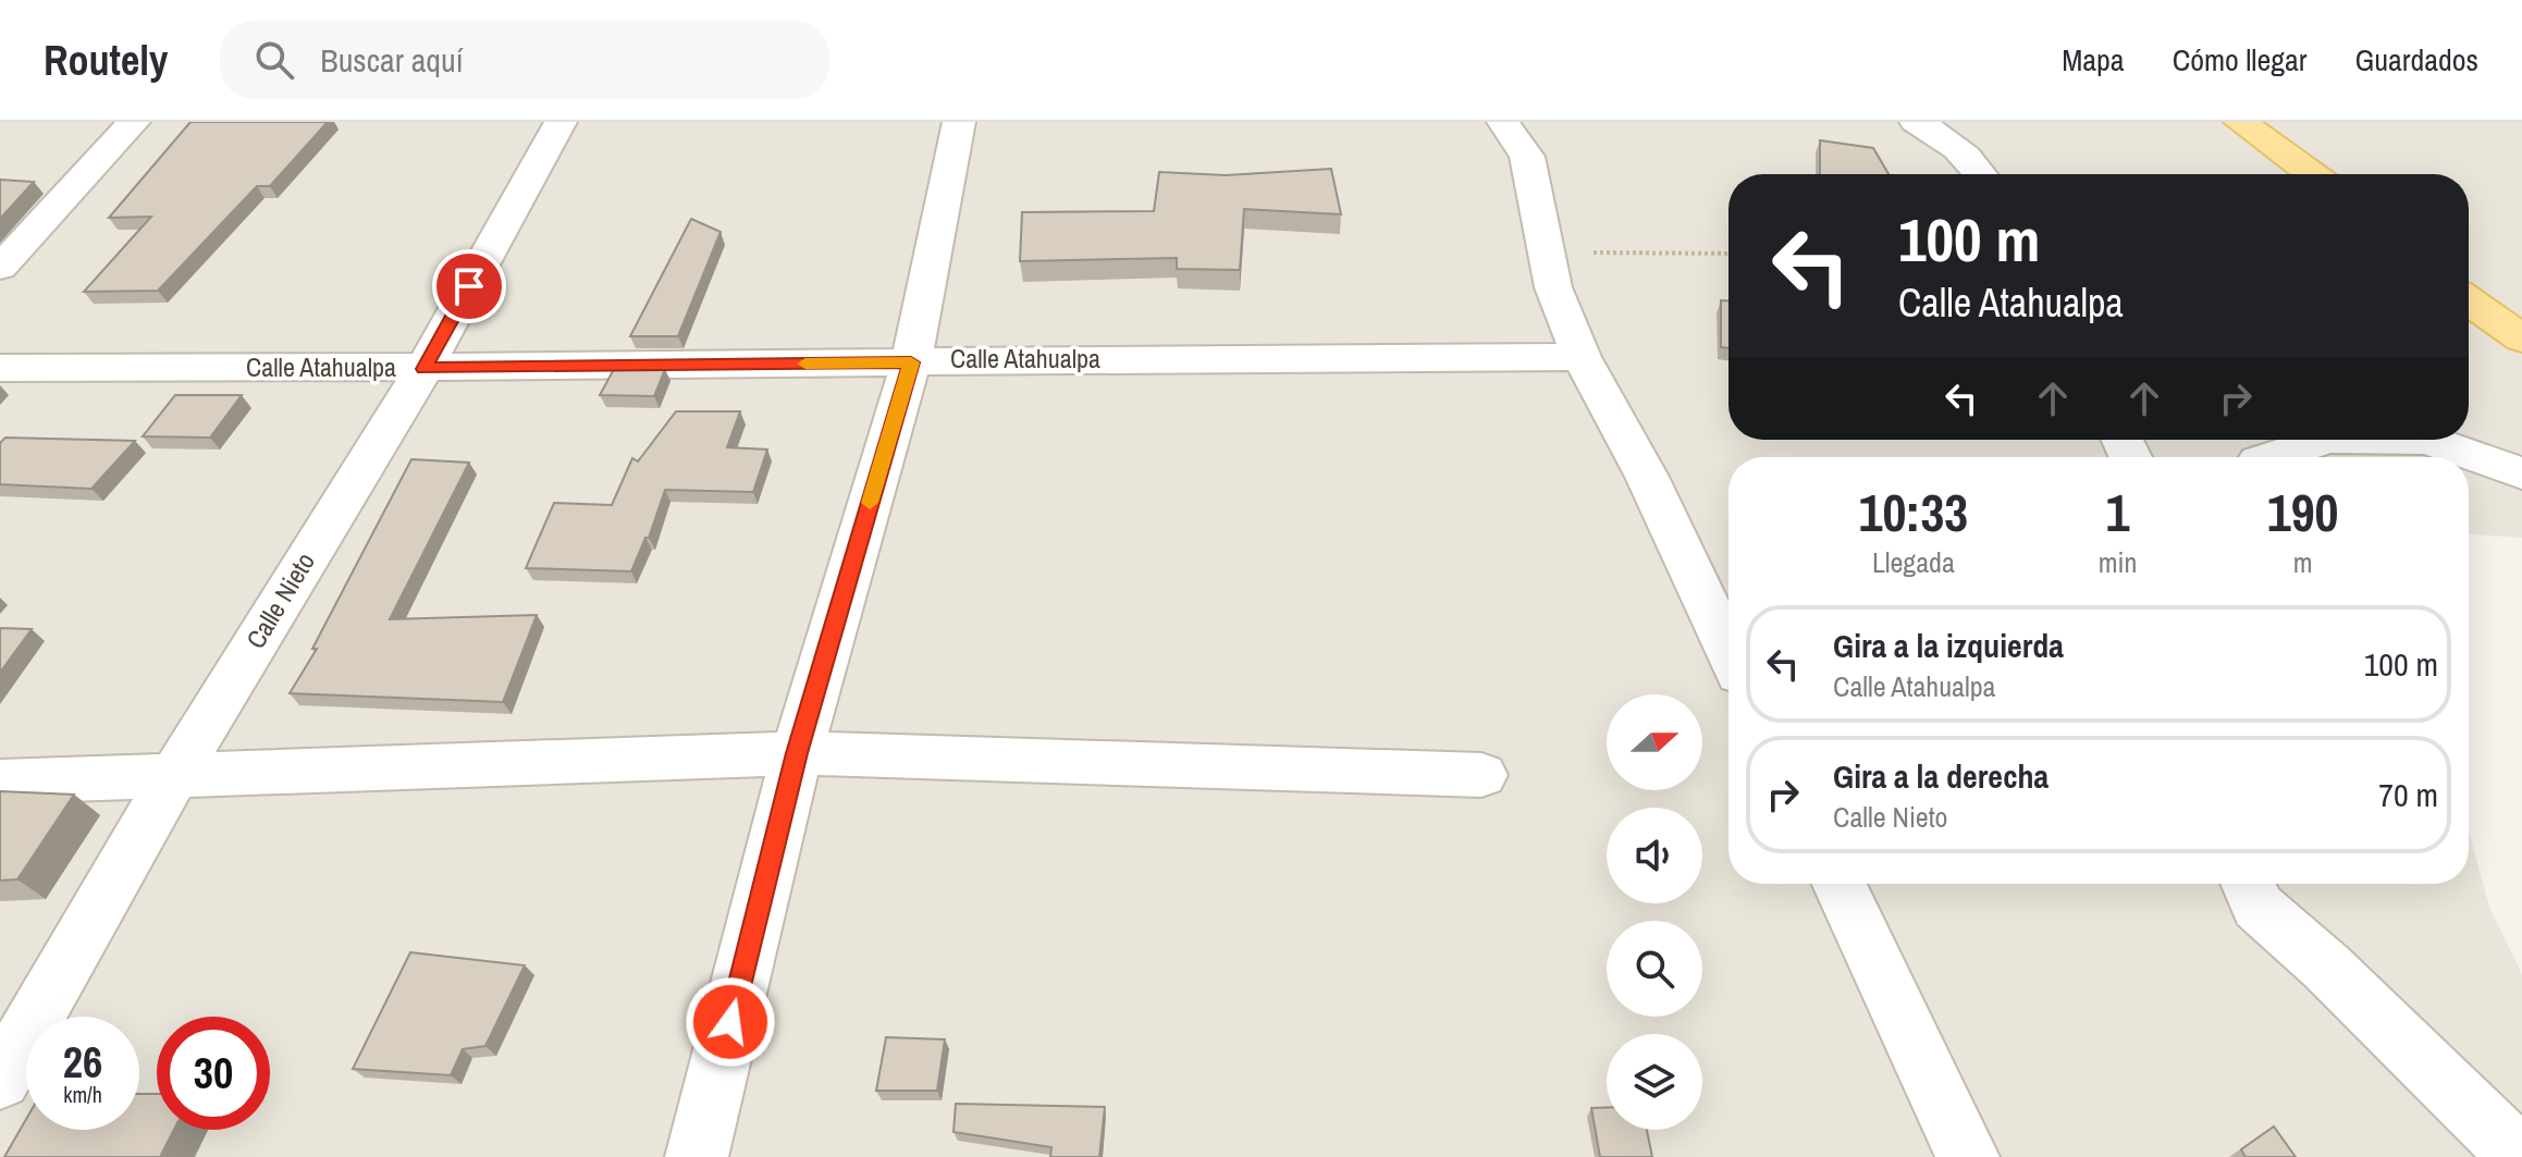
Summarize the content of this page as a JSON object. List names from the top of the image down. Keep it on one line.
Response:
{"streets":{"street":["Calle Atahualpa","Calle Nieto"]},"crossings":[["Calle Atahualpa","Calle Nieto"]],"north":"right","page":{"header":"Routely","search":"Buscar aquí","nav":["Mapa","Cómo llegar","Guardados"],"turn":["100 m","Calle Atahualpa"],"eta":["10:33","Llegada","1","min","190","m"],"list":[{"name":"Gira a la izquierda","note":"Calle Atahualpa","value":"100 m"},{"name":"Gira a la derecha","note":"Calle Nieto","value":"70 m"}],"speed":"26 km/h","limit":"30"}}
